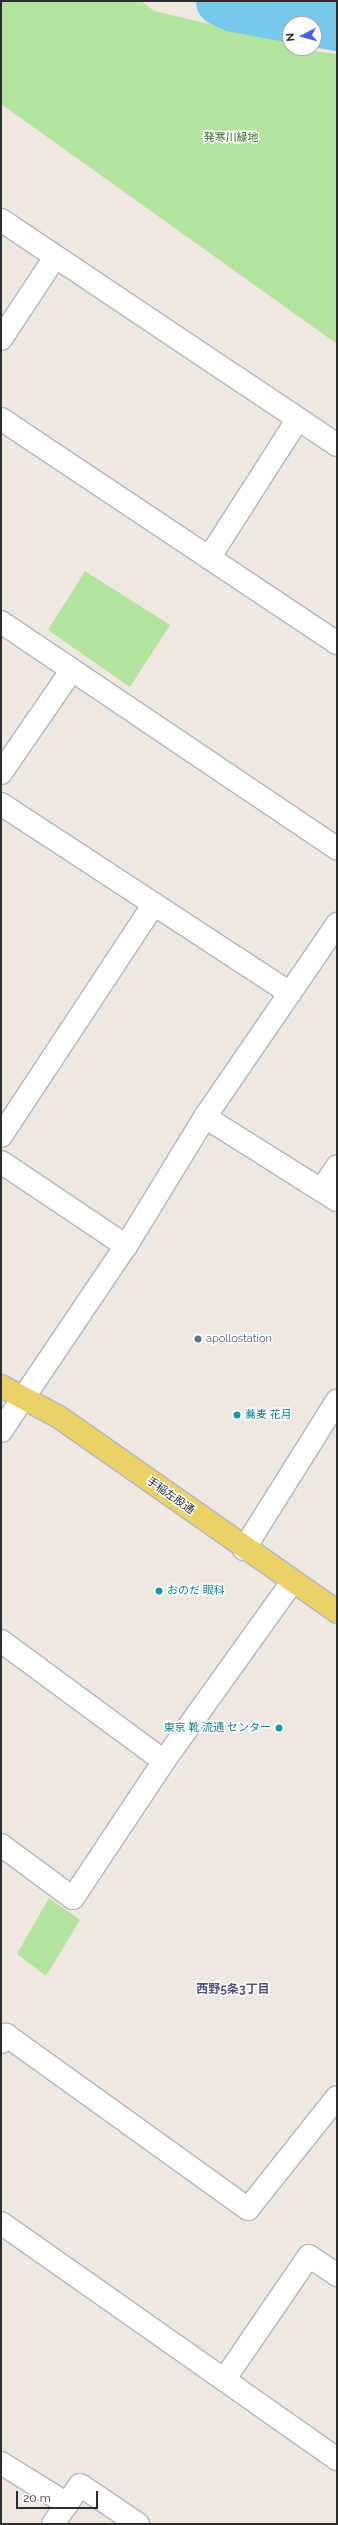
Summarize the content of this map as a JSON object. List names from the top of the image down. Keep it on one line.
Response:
{"streets":{"main road":["手稲左股通"]},"districts":["西野5条3丁目"],"parks":["発寒川緑地"],"places":["apollostation","蕎麦 花月","おのだ 眼科","東京 靴 流通 センター"],"scale_bar":"20 m","north":"left"}
